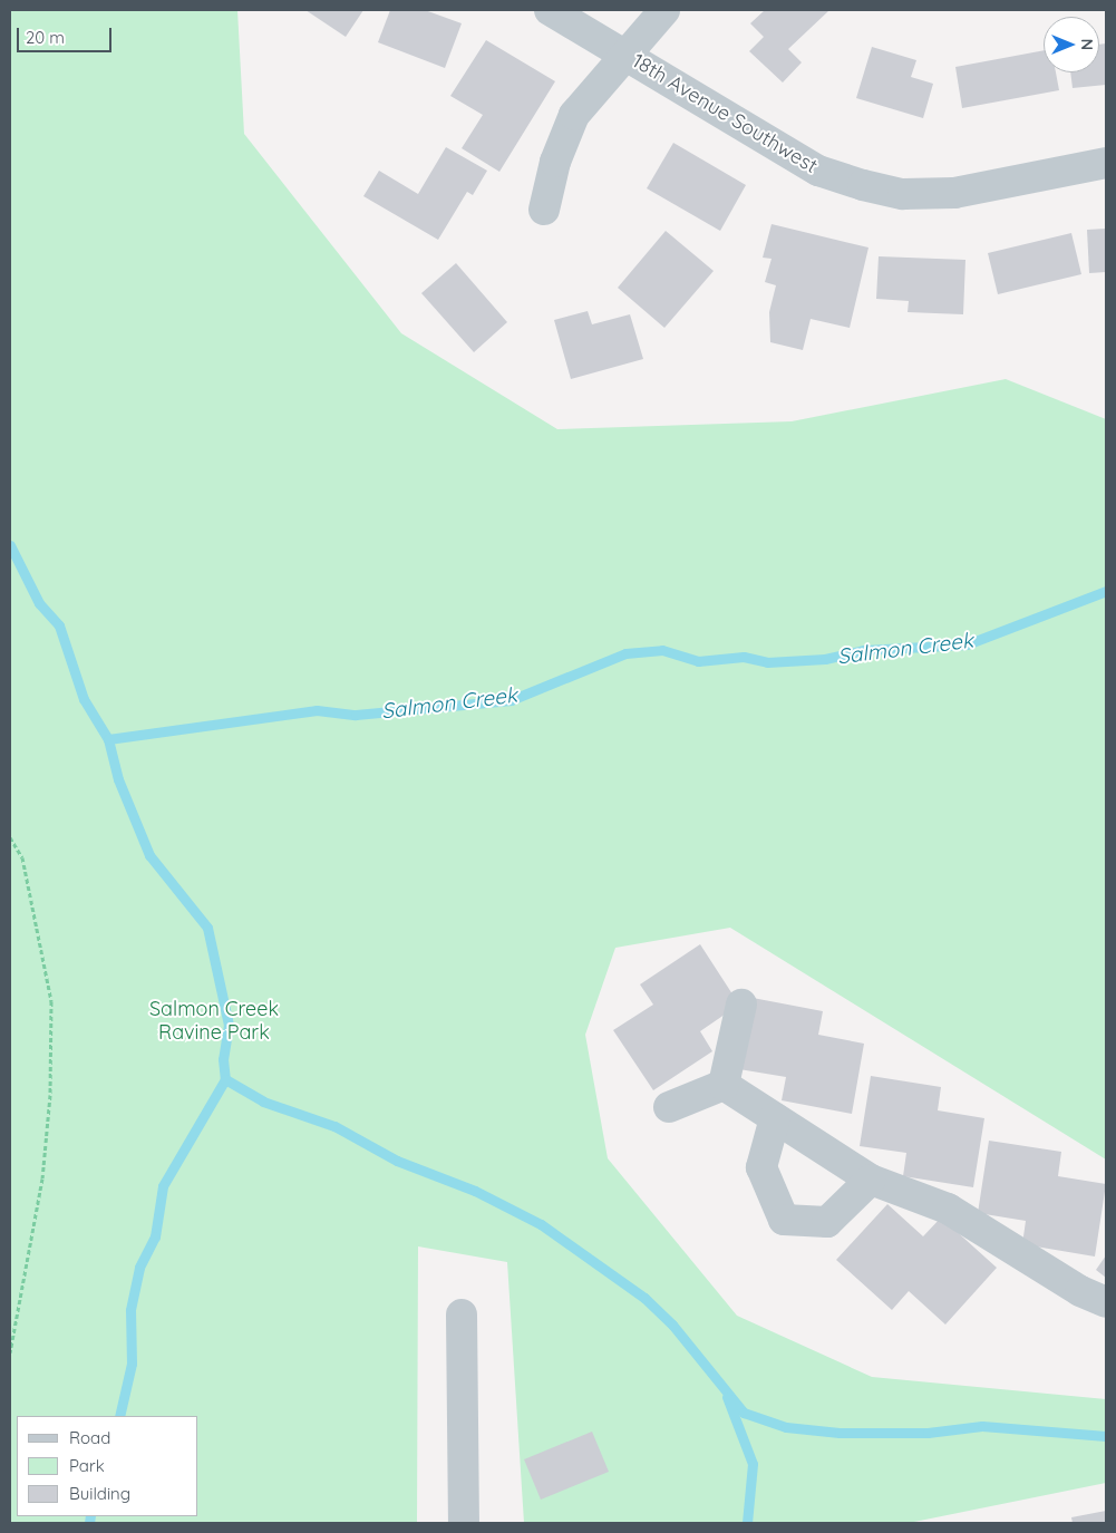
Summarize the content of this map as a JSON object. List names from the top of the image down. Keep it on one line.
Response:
{"streets":{"street":["18th Avenue Southwest"]},"water":["Salmon Creek"],"parks":["Salmon Creek Ravine Park"],"legend":["Road","Park","Building"],"scale_bar":"20 m","north":"right"}
